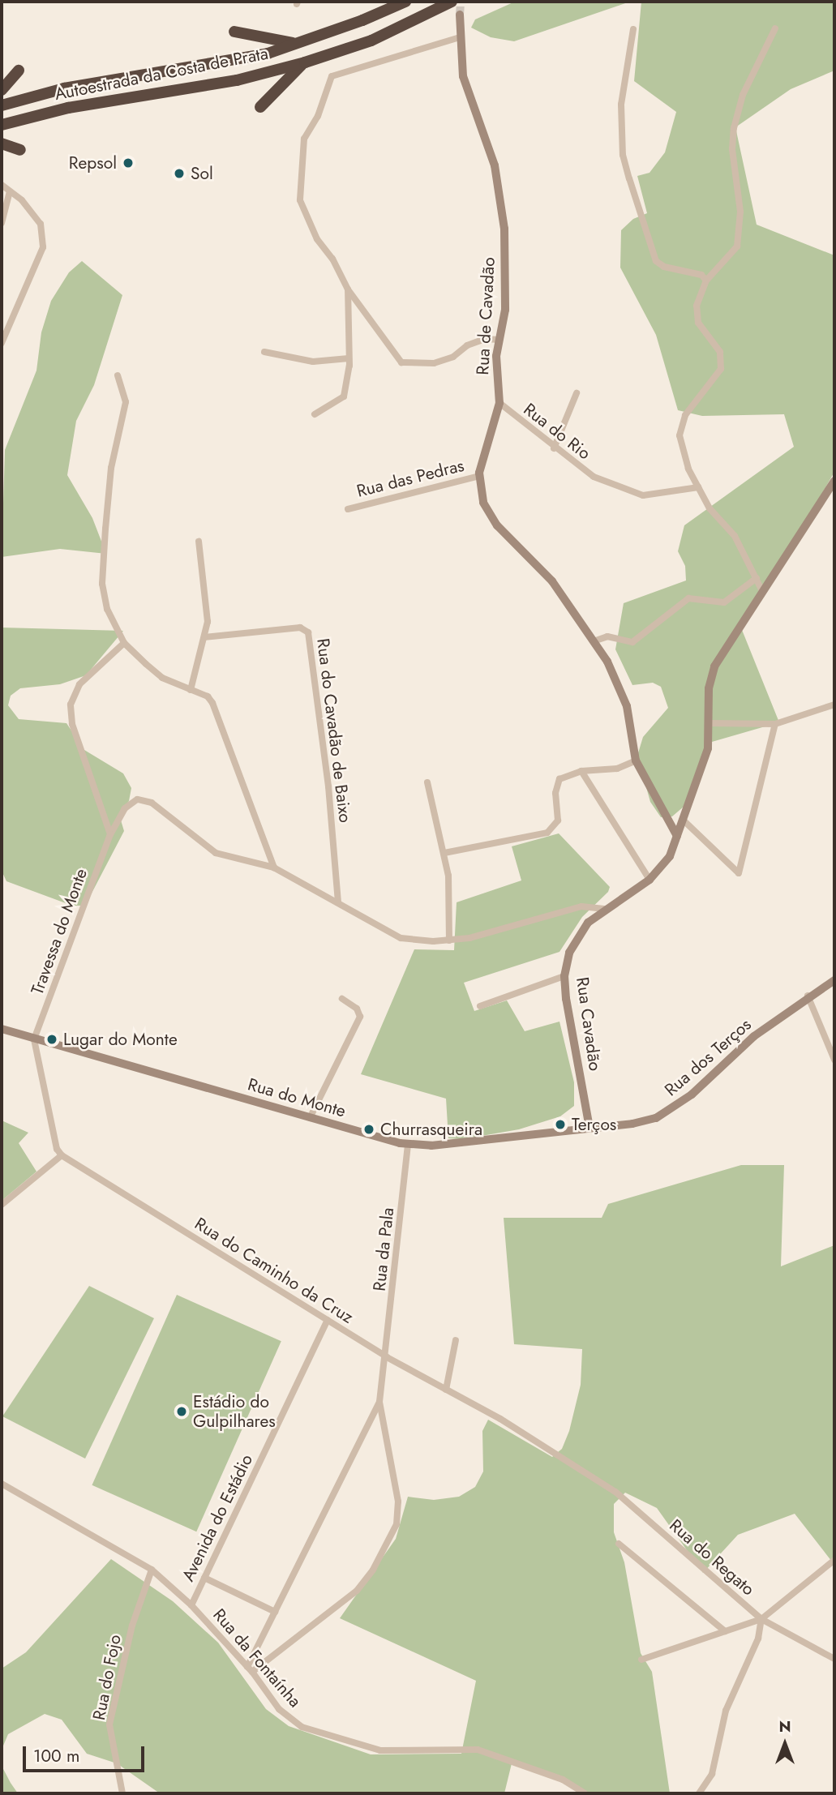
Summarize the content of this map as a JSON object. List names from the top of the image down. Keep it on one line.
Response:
{"streets":{"highway":["Autoestrada da Costa de Prata"],"street":["Rua de Cavadão","Rua do Rio","Rua das Pedras","Rua do Cavadão de Baixo","Travessa do Monte","Rua Cavadão","Rua dos Terços","Rua do Monte","Rua da Pala","Rua do Caminho da Cruz","Avenida do Estádio","Rua do Regato","Rua da Fontaínha","Rua do Fojo"]},"crossings":[["Rua de Cavadão","Rua do Rio"],["Rua de Cavadão","Rua das Pedras"],["Rua de Cavadão","Rua Cavadão"],["Travessa do Monte","Rua do Monte"],["Rua Cavadão","Rua dos Terços"],["Rua Cavadão","Rua do Monte"],["Rua dos Terços","Rua do Monte"],["Rua do Monte","Rua da Pala"],["Rua da Pala","Rua do Caminho da Cruz"],["Rua do Caminho da Cruz","Avenida do Estádio"],["Rua do Caminho da Cruz","Rua do Regato"],["Avenida do Estádio","Rua da Fontaínha"],["Rua da Fontaínha","Rua do Fojo"]],"places":["Repsol","Sol","Lugar do Monte","Terços","Churrasqueira","Estádio do Gulpilhares"],"scale_bar":"100 m","north":"top"}
